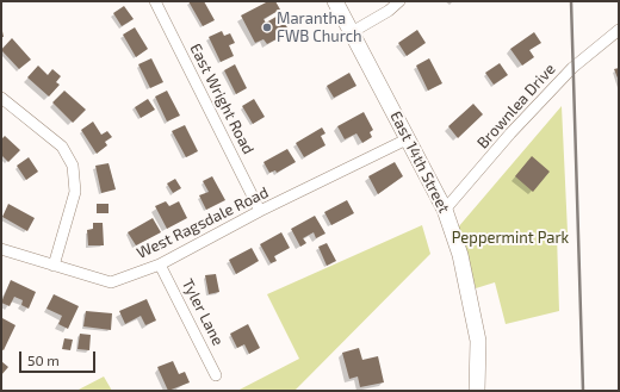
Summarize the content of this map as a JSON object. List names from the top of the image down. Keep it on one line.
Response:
{"streets":{"street":["East Wright Road","Brownlea Drive","East 14th Street","West Ragsdale Road","Tyler Lane"]},"crossings":[["East Wright Road","West Ragsdale Road"],["Brownlea Drive","East 14th Street"],["East 14th Street","West Ragsdale Road"],["West Ragsdale Road","Tyler Lane"]],"parks":["Peppermint Park"],"places":["Marantha FWB Church"],"scale_bar":"50 m"}
